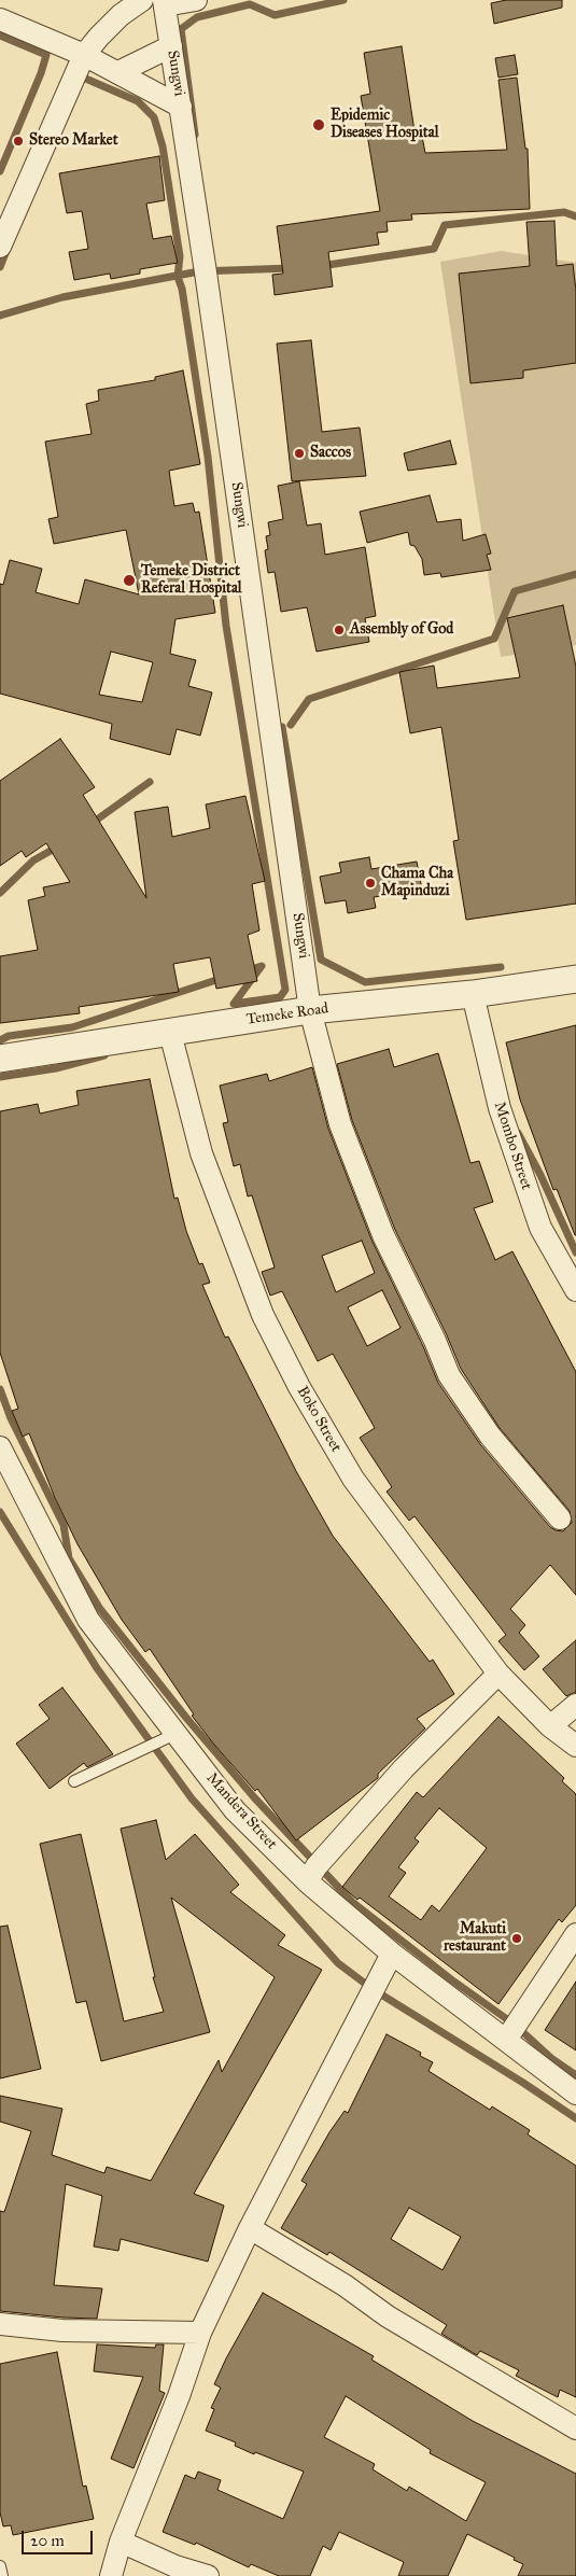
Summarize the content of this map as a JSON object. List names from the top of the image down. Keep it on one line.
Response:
{"streets":{"street":["Sungwi","Temeke Road","Mombo Street","Boko Street","Mandera Street"]},"crossings":[["Sungwi","Temeke Road"],["Temeke Road","Mombo Street"],["Temeke Road","Boko Street"]],"places":["Epidemic Diseases Hospital","Stereo Market","Saccos","Temeke District Referal Hospital","Assembly of God","Chama Cha Mapinduzi","Makuti restaurant"],"scale_bar":"20 m"}
